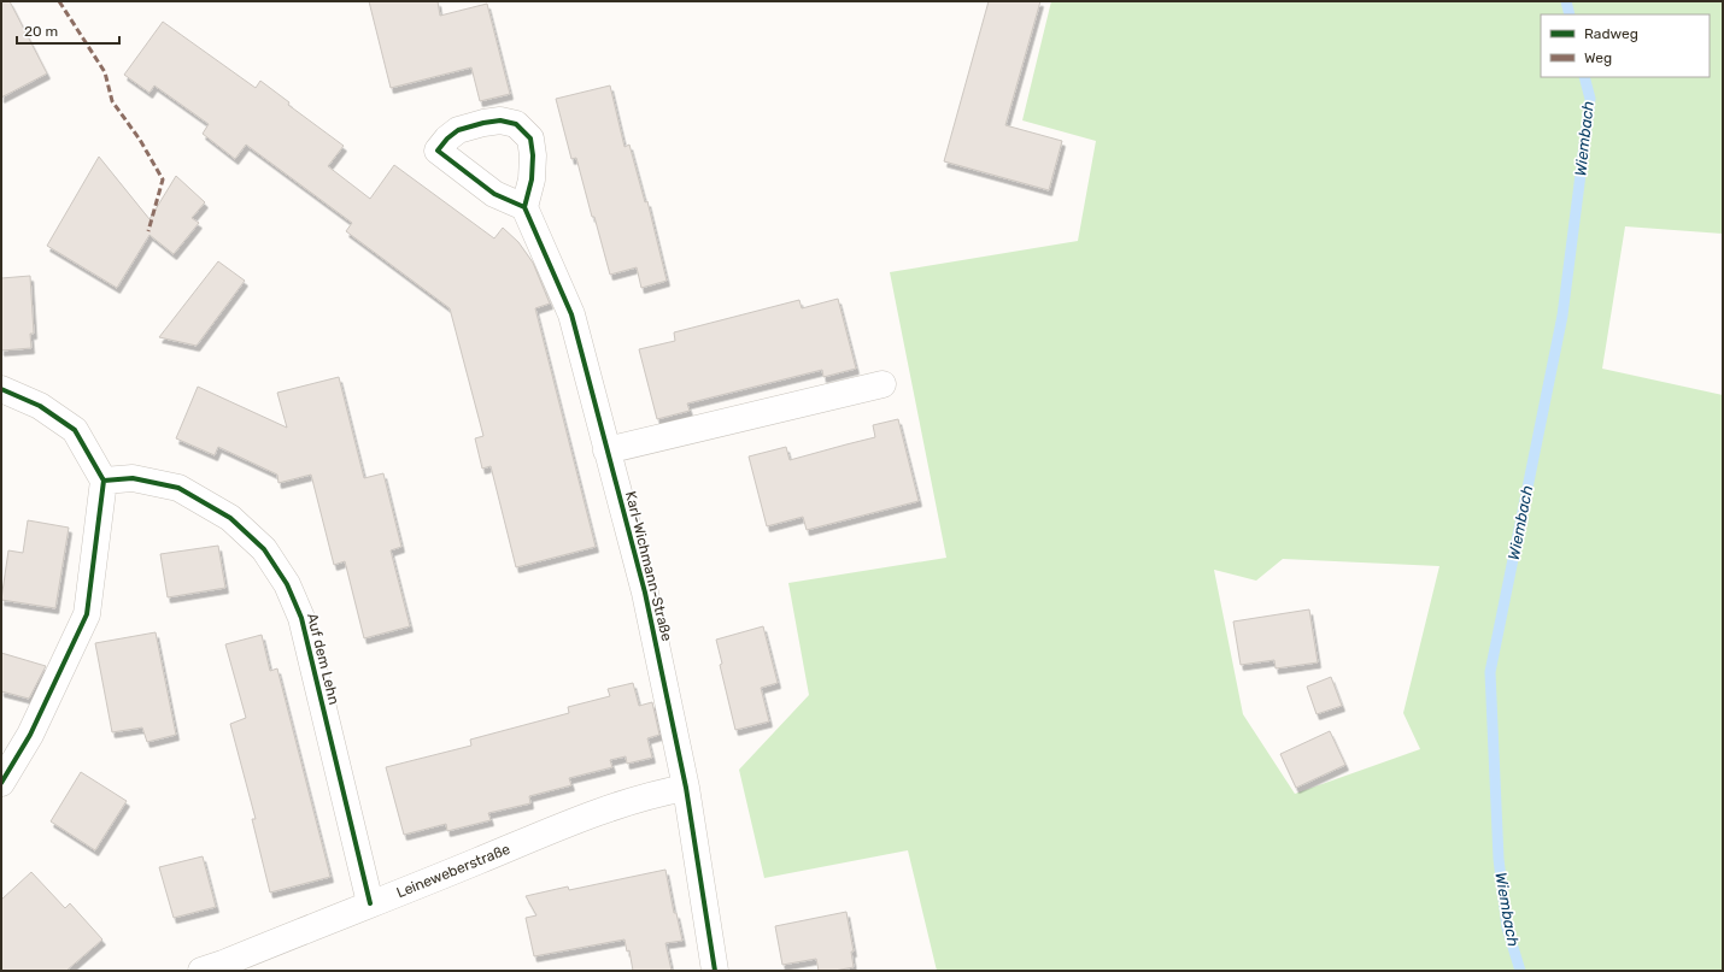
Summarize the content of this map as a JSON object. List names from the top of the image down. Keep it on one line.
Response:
{"streets":{"street":["Karl-Wichmann-Straße","Auf dem Lehn","Leineweberstraße"]},"crossings":[["Karl-Wichmann-Straße","Leineweberstraße"],["Auf dem Lehn","Leineweberstraße"]],"water":["Wiembach"],"legend":["Radweg","Weg"],"scale_bar":"20 m"}
